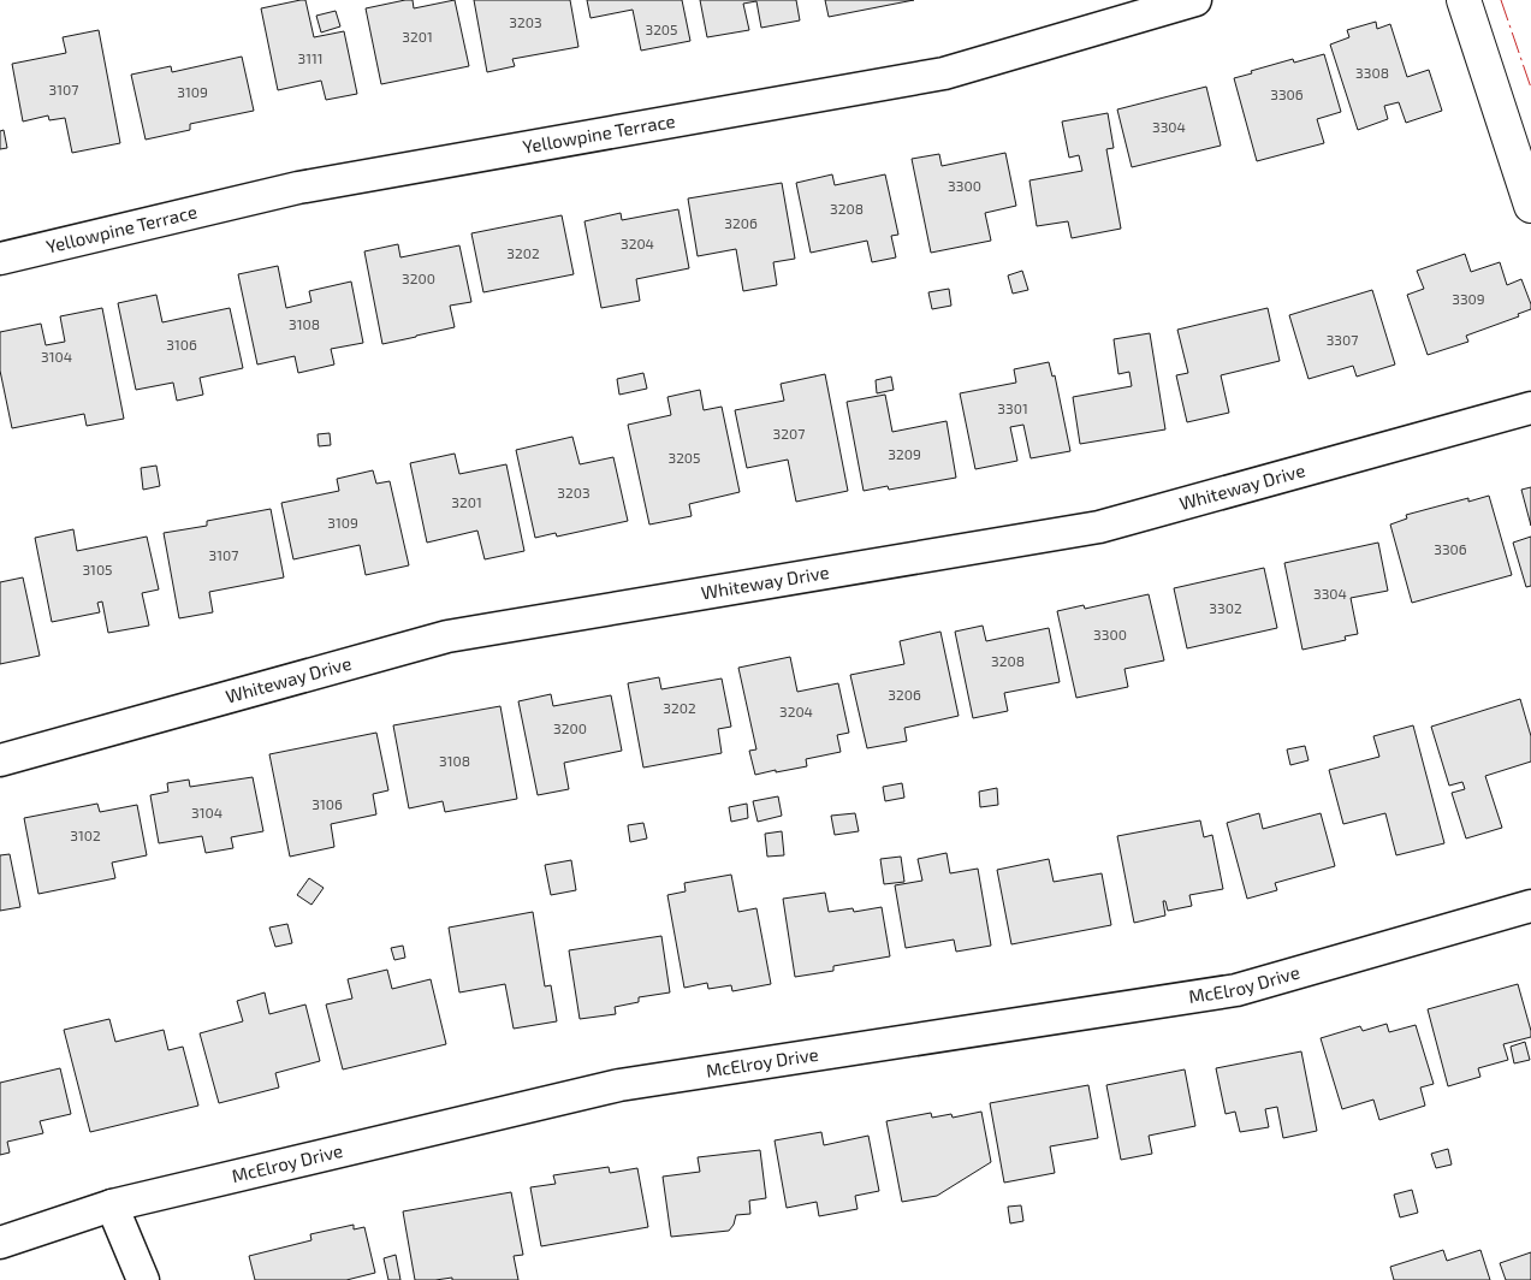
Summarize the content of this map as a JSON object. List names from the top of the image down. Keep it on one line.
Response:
{"streets":{"street":["Yellowpine Terrace","Whiteway Drive","McElroy Drive"]},"house_numbers":["3203","3205","3201","3111","3308","3107","3109","3306","3304","3300","3208","3206","3204","3202","3200","3309","3108","3307","3106","3104","3301","3207","3209","3205","3203","3201","3109","3306","3107","3105","3304","3302","3300","3208","3206","3202","3204","3200","3108","3106","3104","3102"]}
